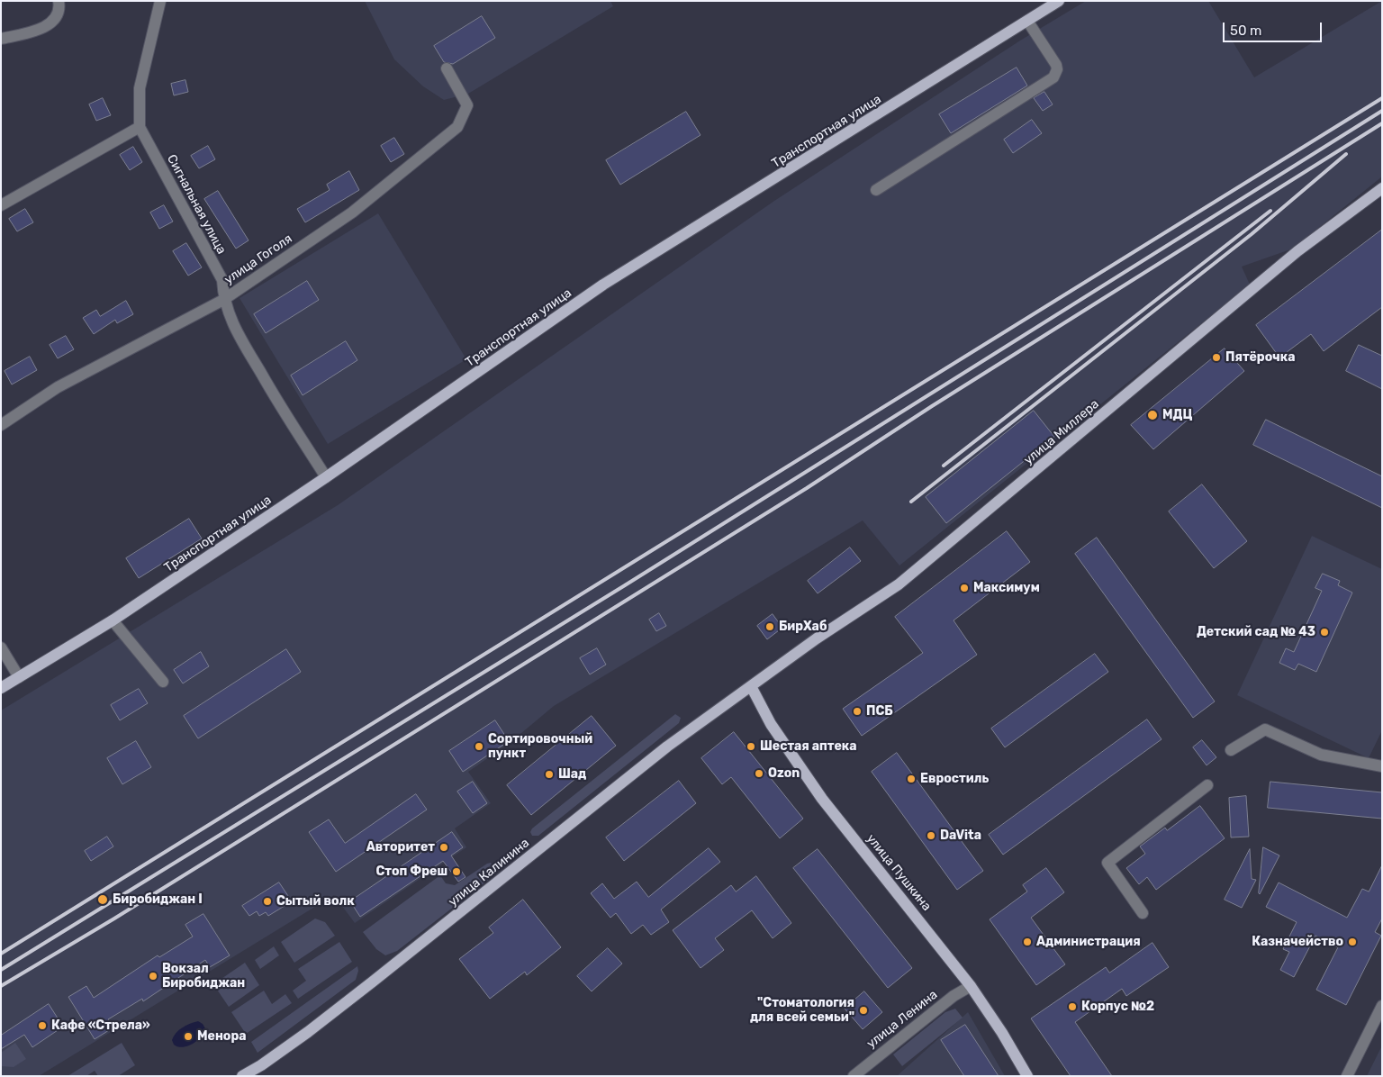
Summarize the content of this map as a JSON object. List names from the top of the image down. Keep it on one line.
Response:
{"streets":{"main road":["Транспортная улица","улица Миллера","улица Калинина","улица Пушкина"],"street":["Сигнальная улица","улица Гоголя","улица Ленина"]},"crossings":[["Транспортная улица","Сигнальная улица"],["Сигнальная улица","улица Гоголя"],["улица Миллера","улица Калинина"],["улица Миллера","улица Пушкина"],["улица Калинина","улица Пушкина"],["улица Пушкина","улица Ленина"]],"places":["Пятёрочка","МДЦ","Максимум","БирХаб","Детский сад № 43","ПСБ","Сортировочный пункт","Шестая аптека","Ozon","Шад","Евростиль","DaVita","Авторитет","Стоп Фреш","Биробиджан I","Сытый волк","Администрация","Казначейство","Вокзал Биробиджан","Корпус №2","\"Стоматология для всей семьи\"","Кафе «Стрела»","Менора"],"scale_bar":"50 m"}
